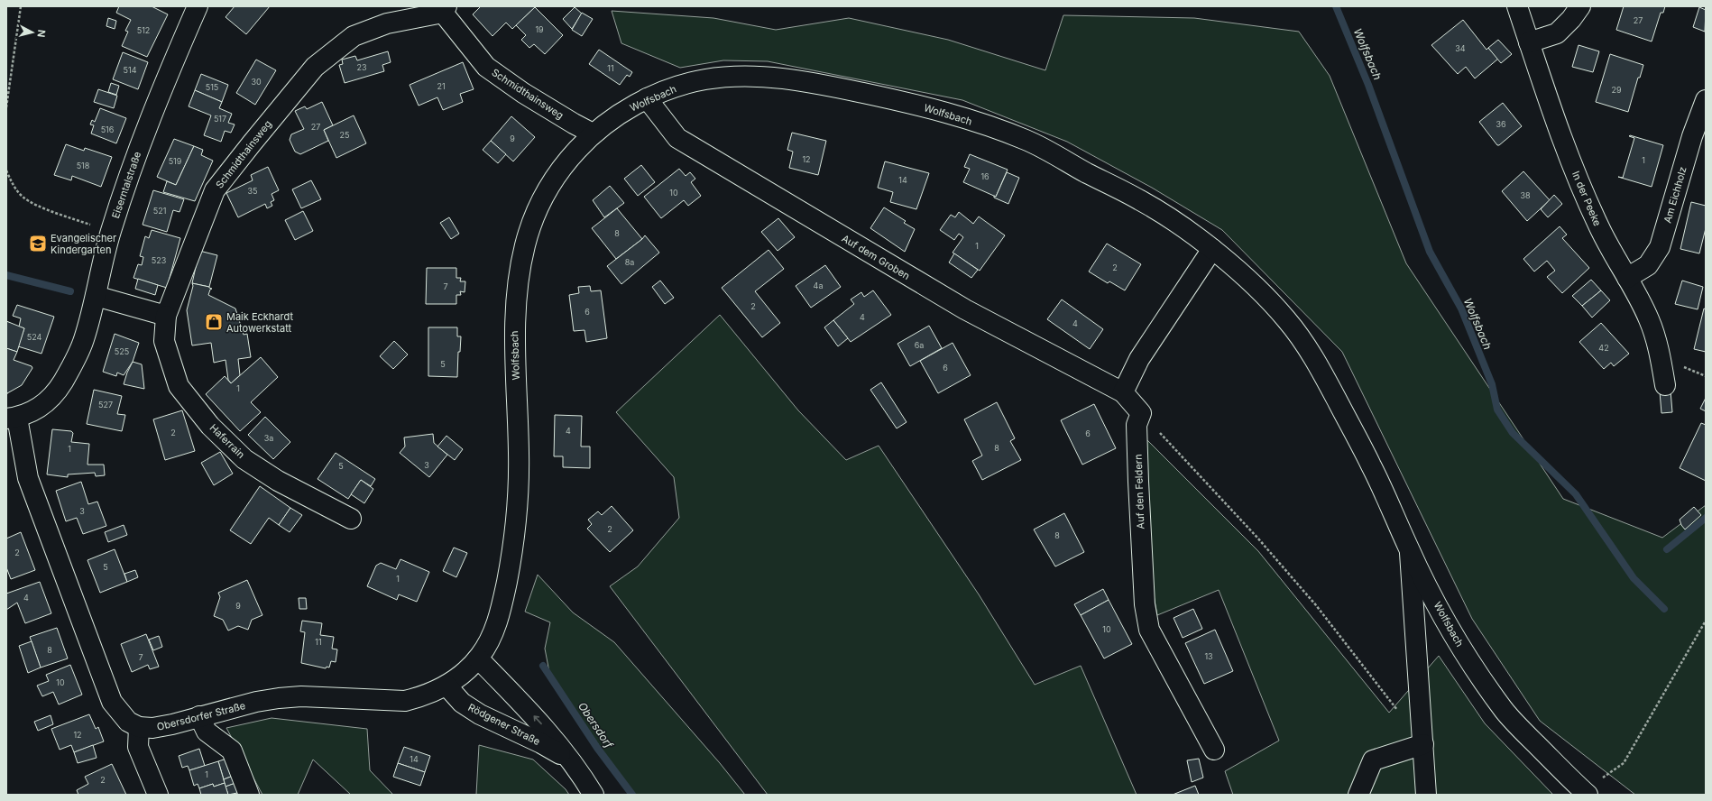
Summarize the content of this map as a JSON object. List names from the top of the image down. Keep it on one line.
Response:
{"streets":{"main road":["Schmidthainsweg","Wolfsbach","Eiserntalstraße","Am Eichholz","In der Peeke","Auf dem Groben","Haferrain","Auf den Feldern","Obersdorfer Straße","Rödgener Straße"]},"crossings":[["Schmidthainsweg","Wolfsbach"],["Schmidthainsweg","Haferrain"],["Wolfsbach","Auf dem Groben"],["Wolfsbach","Obersdorfer Straße"],["Wolfsbach","Rödgener Straße"],["Am Eichholz","In der Peeke"],["Obersdorfer Straße","Rödgener Straße"]],"water":["Wolfsbach","Obersdorf"],"places":{"school or university":["Evangelischer Kindergarten"],"shop":["Maik Eckhardt Autowerkstatt"]},"house_numbers":["27","19","512","34","23","11","514","30","21","515","29","517","36","27","516","25","9","12","1","519","518","16","14","35","10","38","521","8","1","523","8a","2","4a","7","2","6","4","4","524","6a","42","525","5","6","1","527","4","2","6","3a","8","1","3","5","3","2","8","2","5","1","4","9","10","11","8","13","7","10","12","14","1","2"],"north":"right"}
